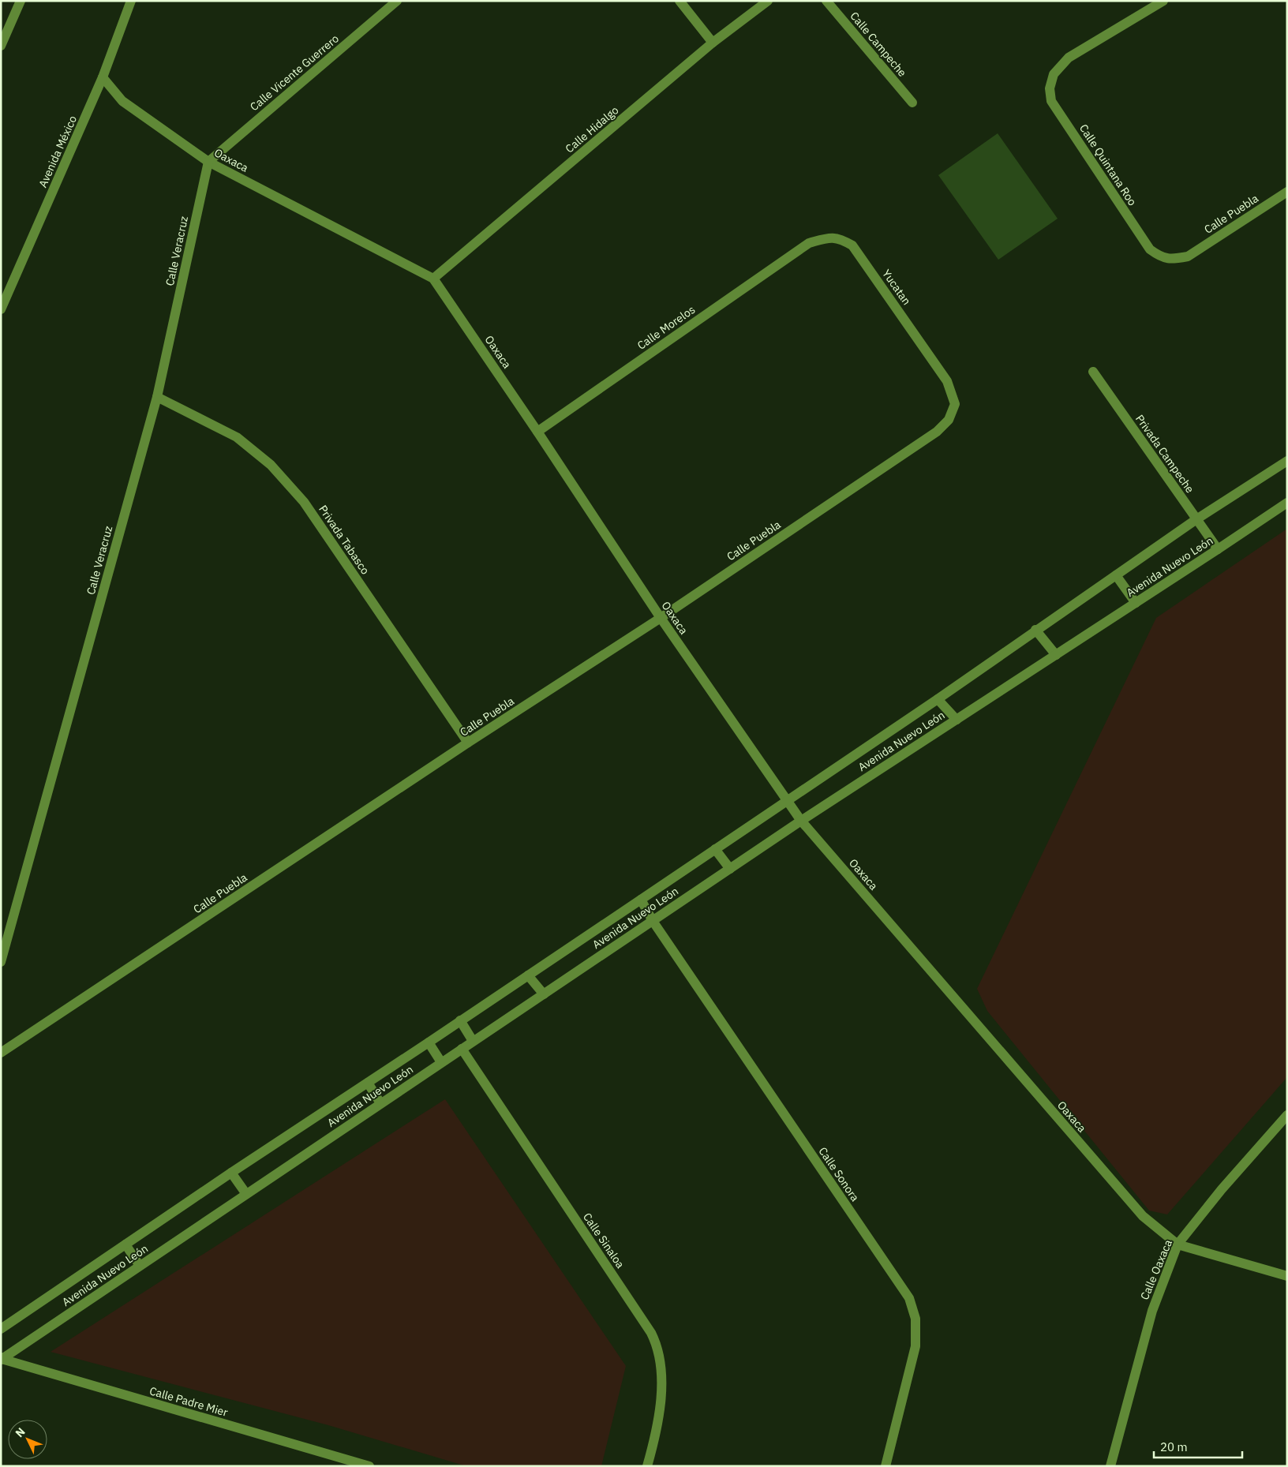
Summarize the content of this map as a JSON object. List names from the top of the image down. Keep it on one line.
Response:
{"streets":{"street":["Calle Campeche","Calle Vicente Guerrero","Calle Hidalgo","Avenida México","Oaxaca","Calle Quintana Roo","Calle Puebla","Calle Veracruz","Yucatan","Calle Morelos","Privada Campeche","Privada Tabasco","Avenida Nuevo León","Calle Sonora","Calle Sinaloa","Calle Oaxaca","Calle Padre Mier"]},"crossings":[["Calle Vicente Guerrero","Oaxaca"],["Calle Vicente Guerrero","Calle Veracruz"],["Calle Hidalgo","Oaxaca"],["Avenida México","Oaxaca"],["Oaxaca","Calle Puebla"],["Oaxaca","Calle Veracruz"],["Oaxaca","Calle Morelos"],["Oaxaca","Avenida Nuevo León"],["Oaxaca","Calle Oaxaca"],["Calle Quintana Roo","Calle Puebla"],["Calle Puebla","Yucatan"],["Calle Puebla","Privada Tabasco"],["Calle Veracruz","Privada Tabasco"],["Yucatan","Calle Morelos"],["Privada Campeche","Avenida Nuevo León"],["Avenida Nuevo León","Calle Sonora"],["Avenida Nuevo León","Calle Sinaloa"],["Avenida Nuevo León","Calle Padre Mier"]],"scale_bar":"20 m","north":"top left"}
